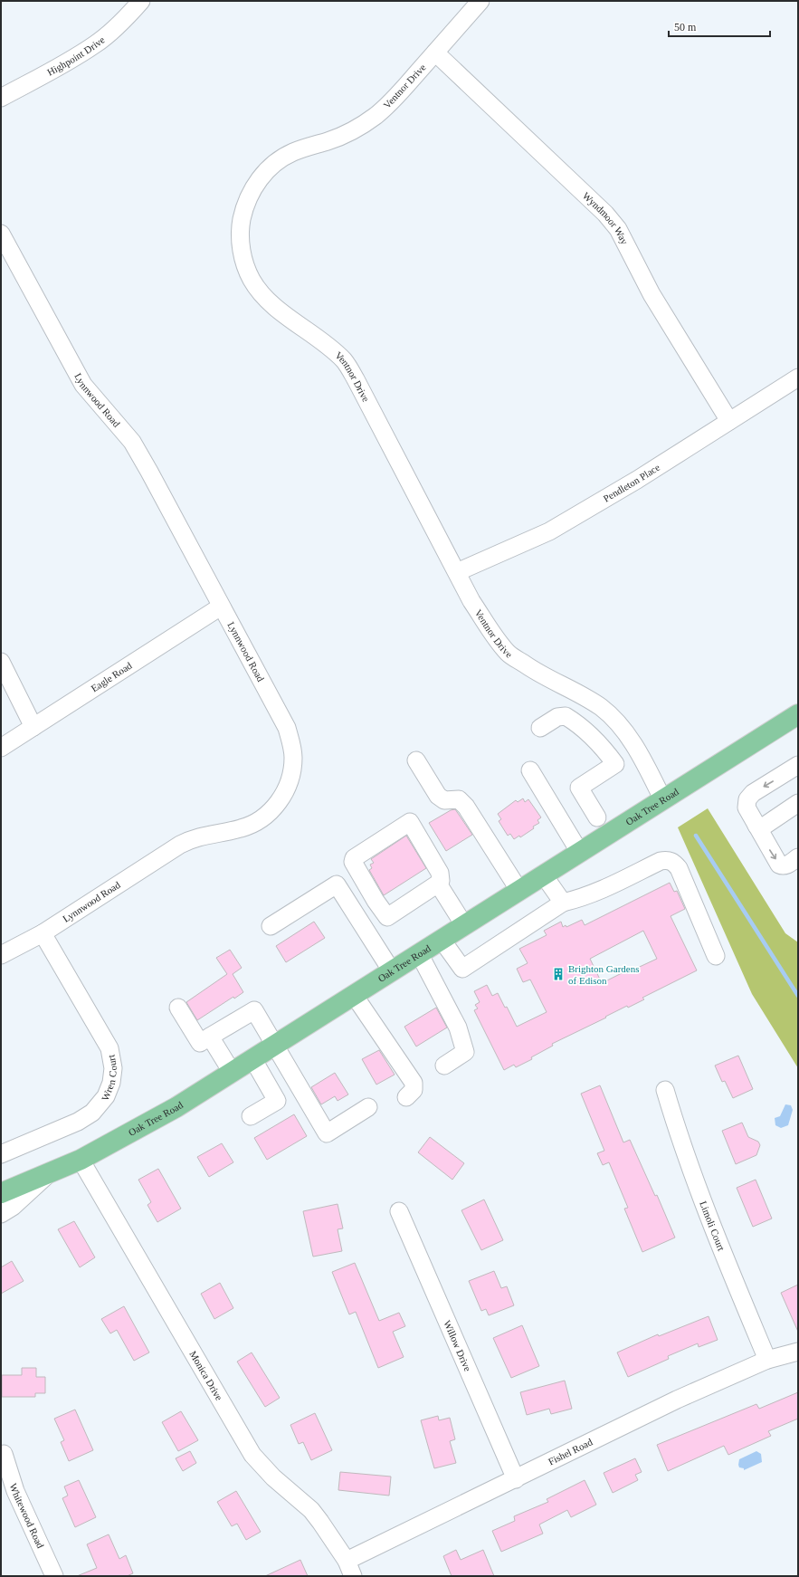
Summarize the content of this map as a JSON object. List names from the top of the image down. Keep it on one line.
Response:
{"streets":{"main road":["Oak Tree Road"],"street":["Highpoint Drive","Ventnor Drive","Wyndmoor Way","Lynnwood Road","Pendleton Place","Eagle Road","Wren Court","Limoli Court","Willow Drive","Monica Drive","Fishel Road","Whitewood Road"]},"crossings":[["Ventnor Drive","Wyndmoor Way"],["Ventnor Drive","Pendleton Place"],["Ventnor Drive","Oak Tree Road"],["Wyndmoor Way","Pendleton Place"],["Lynnwood Road","Eagle Road"],["Lynnwood Road","Wren Court"],["Oak Tree Road","Monica Drive"],["Limoli Court","Fishel Road"],["Willow Drive","Fishel Road"],["Monica Drive","Fishel Road"]],"places":{"building":["Brighton Gardens of Edison"]},"scale_bar":"50 m"}
